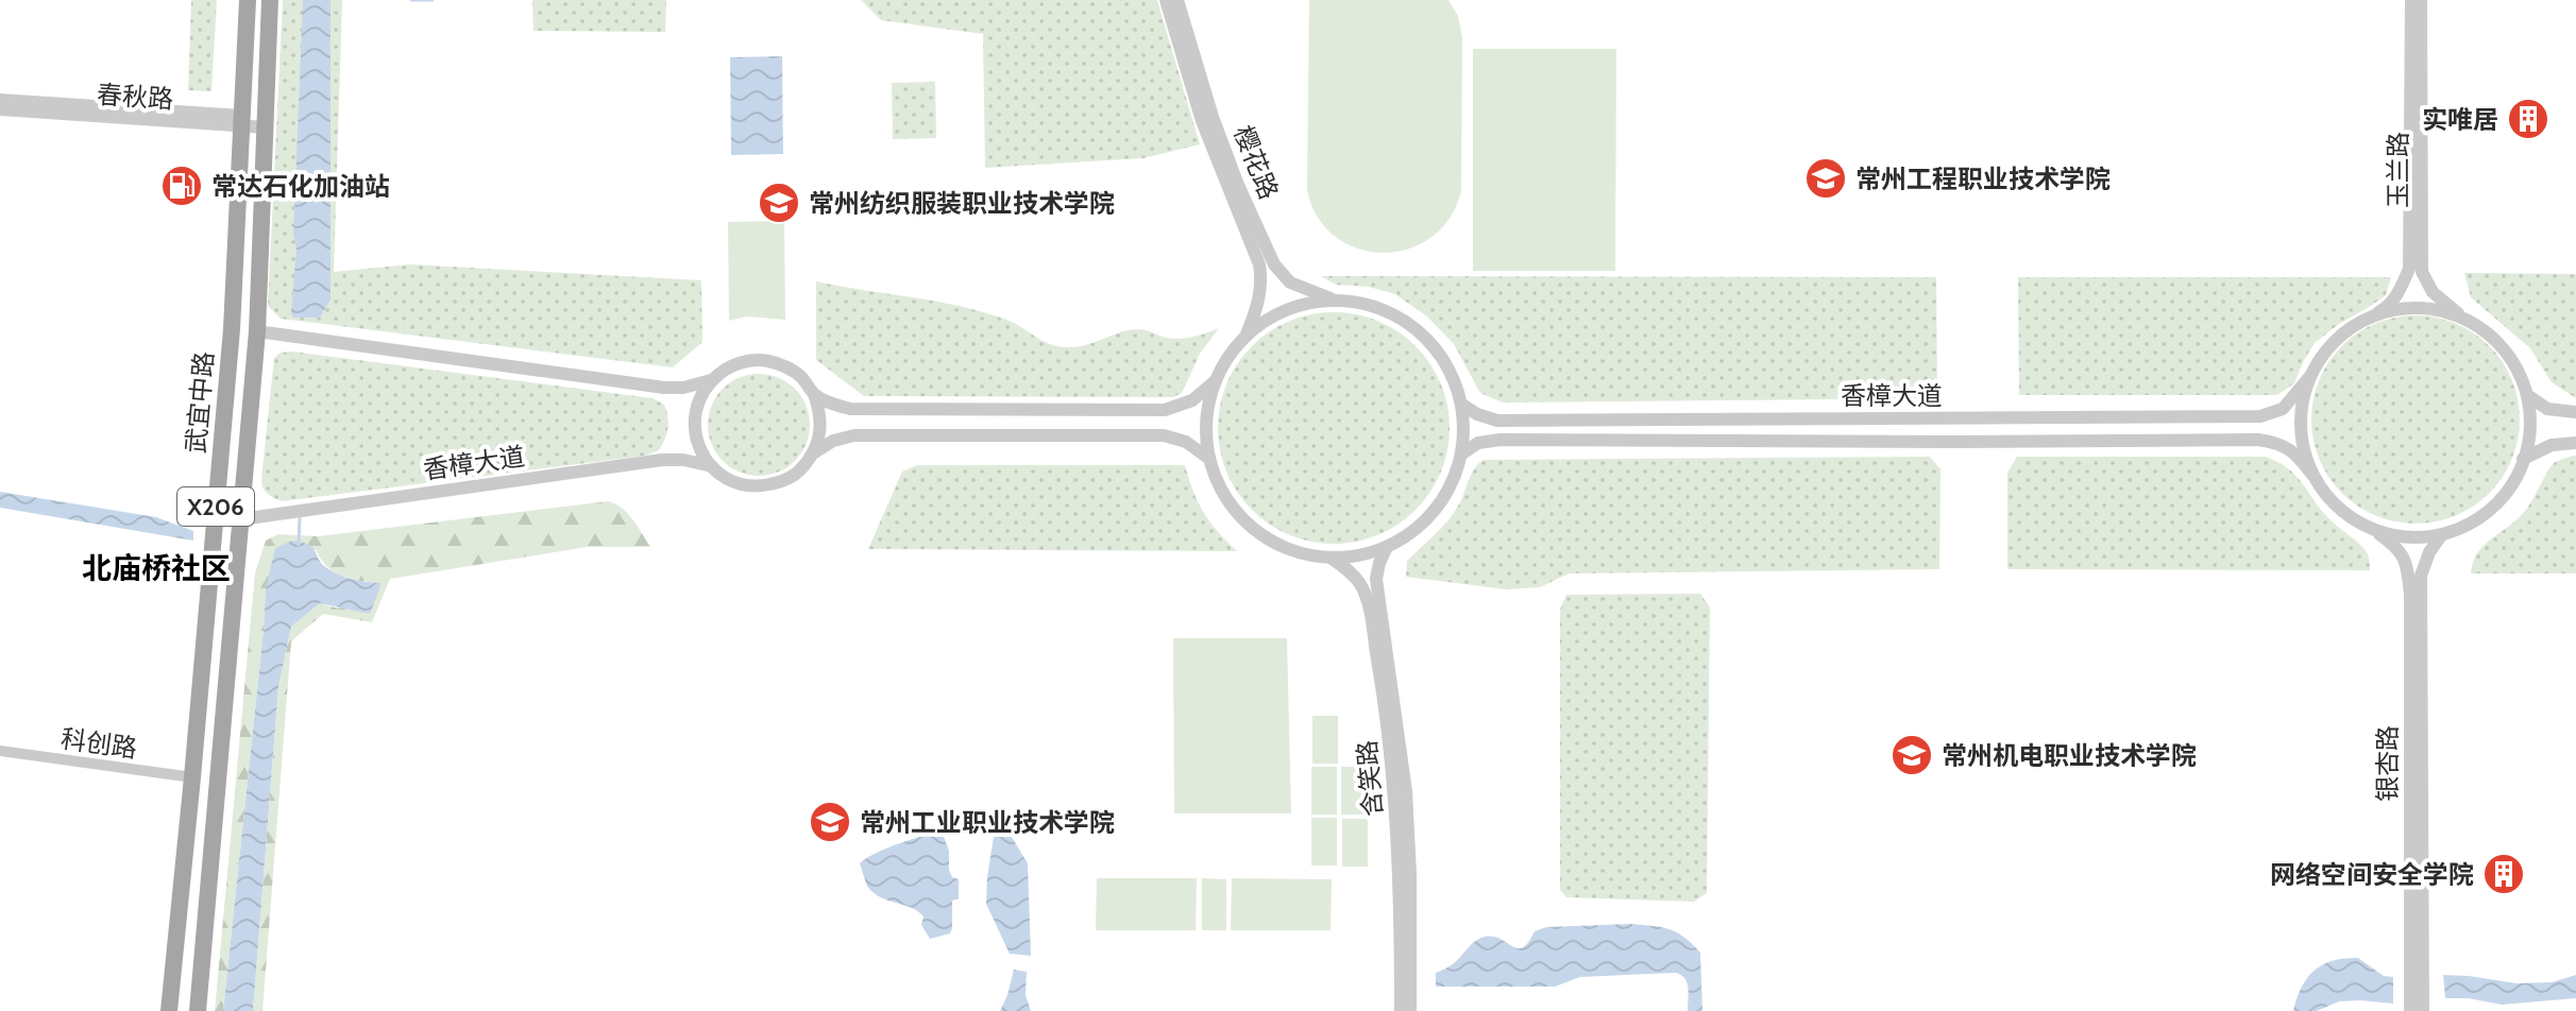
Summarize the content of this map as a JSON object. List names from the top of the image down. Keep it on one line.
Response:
{"streets":{"main road":["武宜中路","X206"],"street":["春秋路","樱花路","玉兰路","香樟大道","科创路","银杏路","含笑路"]},"crossings":[["春秋路","武宜中路"],["樱花路","香樟大道"],["樱花路","含笑路"],["玉兰路","香樟大道"],["玉兰路","银杏路"],["香樟大道","武宜中路"],["香樟大道","银杏路"],["香樟大道","含笑路"],["武宜中路","科创路"]],"districts":["北庙桥社区"],"places":{"building":["实唯居","网络空间安全学院"],"school or university":["常州工程职业技术学院","常州纺织服装职业技术学院","常州机电职业技术学院","常州工业职业技术学院"],"fuel station":["常达石化加油站"]}}
